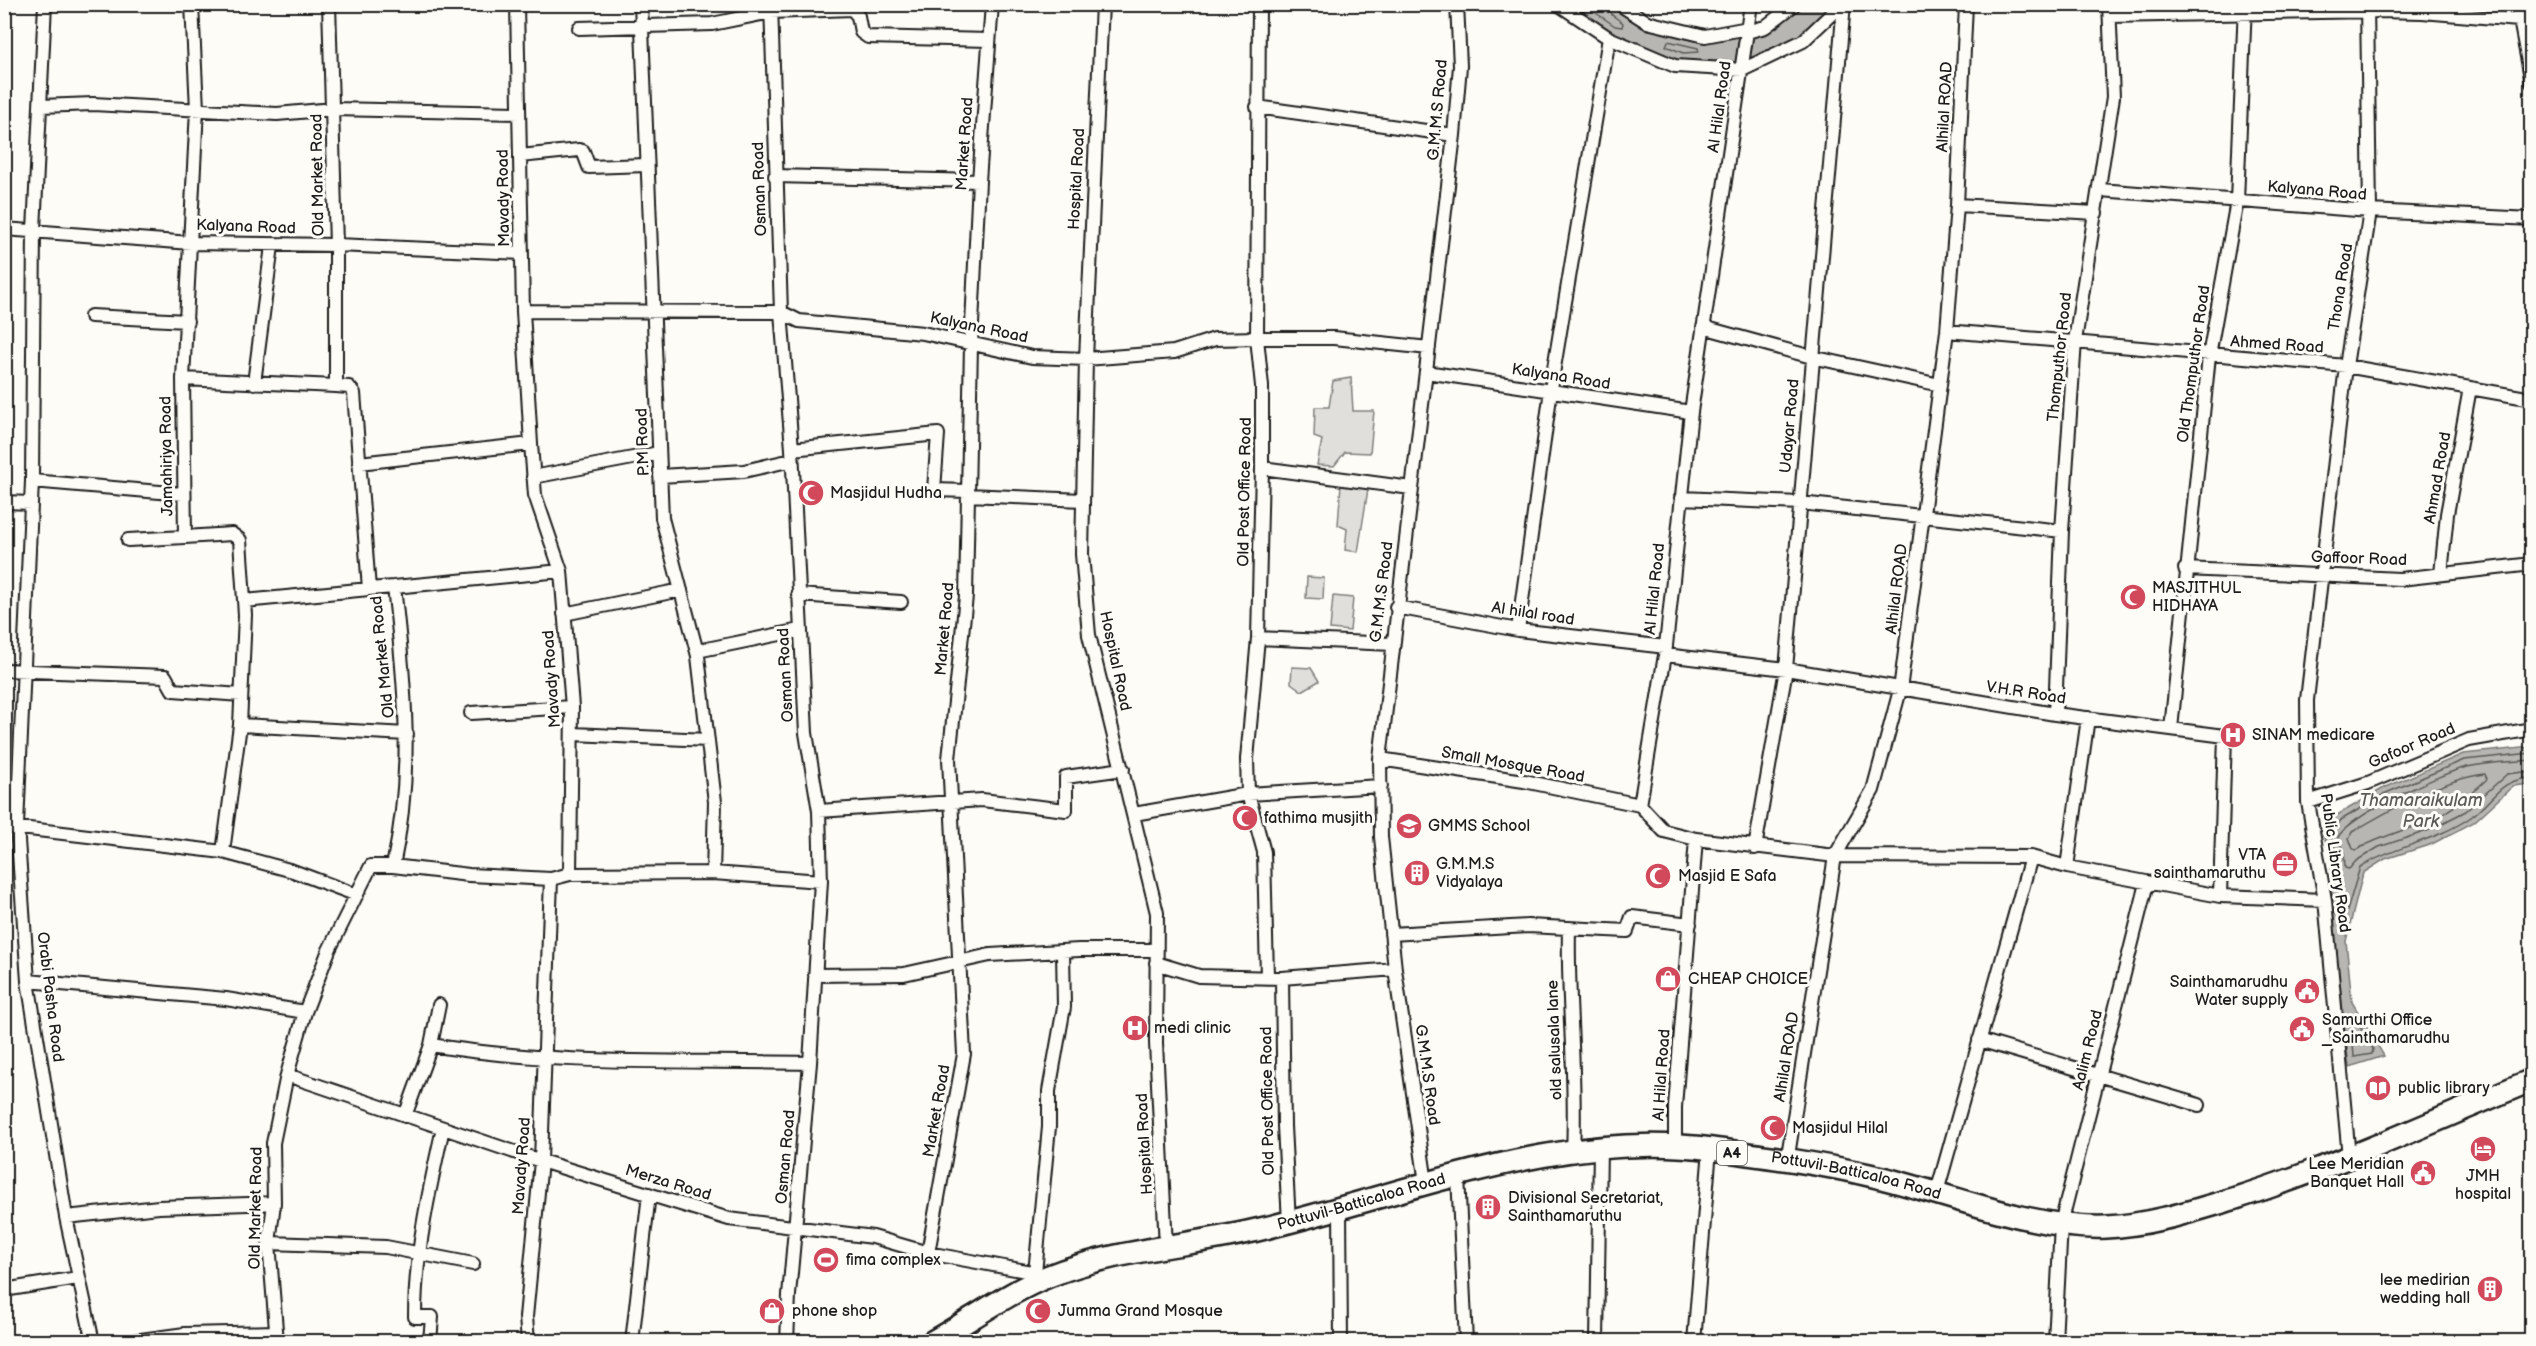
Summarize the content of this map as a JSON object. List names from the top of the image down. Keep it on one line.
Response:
{"streets":{"highway":["A4","Pottuvil-Batticaloa Road"],"street":["Al Hilal Road","Alhilal ROAD","G.M.M.S Road","Market Road","Old Market Road","Hospital Road","Osman Road","Kalyana Road","Mavady Road","Thona Road","Ahmed Road","Thomputhor Road","Old Thomputhor Road","Udayar Road","P.M Road","Jamahiriya Road","Ahmad Road","Old Post Office Road","Gaffoor Road","Al hilal road","V.H.R Road","Gafoor Road","Small Mosque Road","Public Library Road","Orabi Pasha Road","old salusala lane","Aalim Road","Merza Road"]},"crossings":[["Al Hilal Road","Kalyana Road"],["Al Hilal Road","Al hilal road"],["Al Hilal Road","V.H.R Road"],["Al Hilal Road","Small Mosque Road"],["Al Hilal Road","Pottuvil-Batticaloa Road"],["Alhilal ROAD","Ahmed Road"],["Alhilal ROAD","V.H.R Road"],["Alhilal ROAD","Pottuvil-Batticaloa Road"],["G.M.M.S Road","Kalyana Road"],["G.M.M.S Road","Al hilal road"],["G.M.M.S Road","Small Mosque Road"],["G.M.M.S Road","Pottuvil-Batticaloa Road"],["Market Road","Kalyana Road"],["Market Road","Merza Road"],["Old Market Road","Kalyana Road"],["Old Market Road","Merza Road"],["Hospital Road","Kalyana Road"],["Hospital Road","Pottuvil-Batticaloa Road"],["Osman Road","Kalyana Road"],["Osman Road","Merza Road"],["Kalyana Road","Mavady Road"],["Kalyana Road","Thona Road"],["Kalyana Road","Thomputhor Road"],["Kalyana Road","Old Thomputhor Road"],["Kalyana Road","P.M Road"],["Kalyana Road","Jamahiriya Road"],["Kalyana Road","Old Post Office Road"],["Kalyana Road","Orabi Pasha Road"],["Mavady Road","Merza Road"],["Thona Road","Ahmed Road"],["Thona Road","Gaffoor Road"],["Thona Road","Public Library Road"],["Ahmed Road","Thomputhor Road"],["Ahmed Road","Old Thomputhor Road"],["Ahmed Road","Ahmad Road"],["Thomputhor Road","V.H.R Road"],["Old Thomputhor Road","Gaffoor Road"],["Old Thomputhor Road","V.H.R Road"],["Udayar Road","V.H.R Road"],["Ahmad Road","Gaffoor Road"],["Old Post Office Road","Pottuvil-Batticaloa Road"],["Gaffoor Road","Public Library Road"],["Al hilal road","V.H.R Road"],["Gafoor Road","Public Library Road"],["Public Library Road","Pottuvil-Batticaloa Road"],["old salusala lane","Pottuvil-Batticaloa Road"],["Aalim Road","Pottuvil-Batticaloa Road"],["Pottuvil-Batticaloa Road","Merza Road"]],"water":["Thamaraikulam Park"],"places":{"mosque":["Masjidul Hudha","MASJITHUL HIDHAYA","fathima musjith","Masjid E Safa","Masjidul Hilal","Jumma Grand Mosque"],"hospital":["SINAM medicare","medi clinic"],"school or university":["GMMS School"],"office":["VTA sainthamaruthu"],"building":["G.M.M.S Vidyalaya","Divisional Secretariat, Sainthamaruthu","lee medirian wedding hall"],"shop":["CHEAP CHOICE","phone shop"],"public building":["Sainthamarudhu Water supply","Samurthi Office _Sainthamarudhu","Lee Meridian Banquet Hall"],"library":["public library"],"hotel":["JMH hospital"],"sports":["fima complex"]}}
